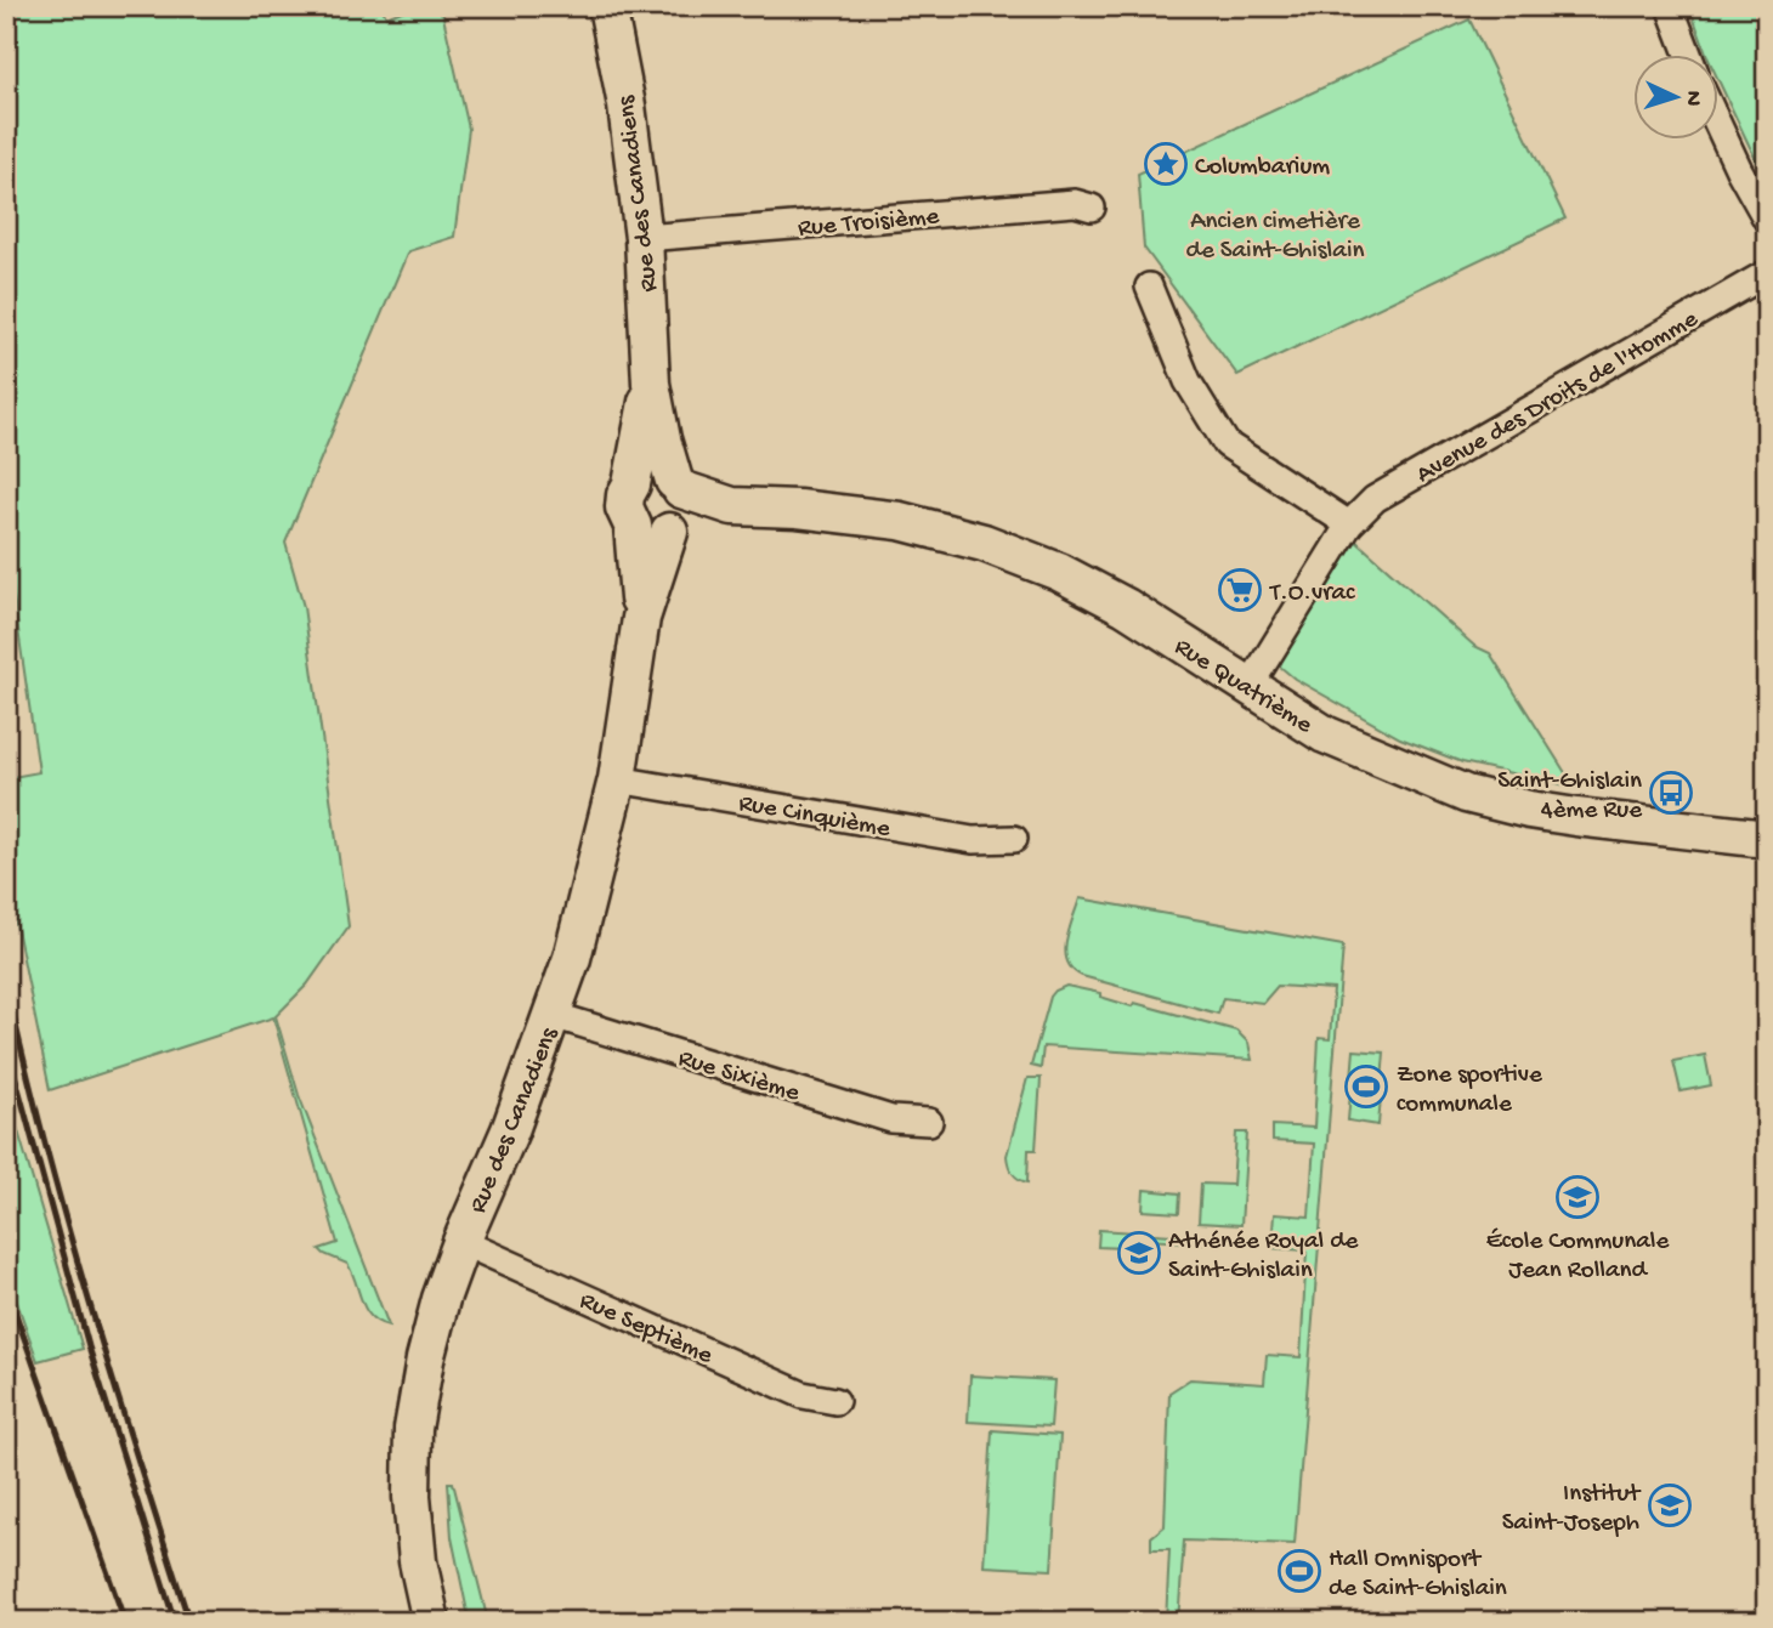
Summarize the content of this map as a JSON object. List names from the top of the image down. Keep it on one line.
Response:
{"streets":{"street":["Rue des Canadiens","Rue Troisième","Avenue des Droits de l'Homme","Rue Quatrième","Rue Cinquième","Rue Sixième","Rue Septième"]},"crossings":[["Rue des Canadiens","Rue Troisième"],["Rue des Canadiens","Rue Quatrième"],["Rue des Canadiens","Rue Cinquième"],["Rue des Canadiens","Rue Sixième"],["Rue des Canadiens","Rue Septième"],["Avenue des Droits de l'Homme","Rue Quatrième"]],"parks":["Ancien cimetière de Saint-Ghislain"],"places":{"place":["Columbarium"],"supermarket":["T.O.vrac"],"bus stop":["Saint-Ghislain 4ème Rue"],"sports":["Zone sportive communale","Hall Omnisport de Saint-Ghislain"],"school or university":["École Communale Jean Rolland","Athénée Royal de Saint-Ghislain","Institut Saint-Joseph"]},"north":"right"}
